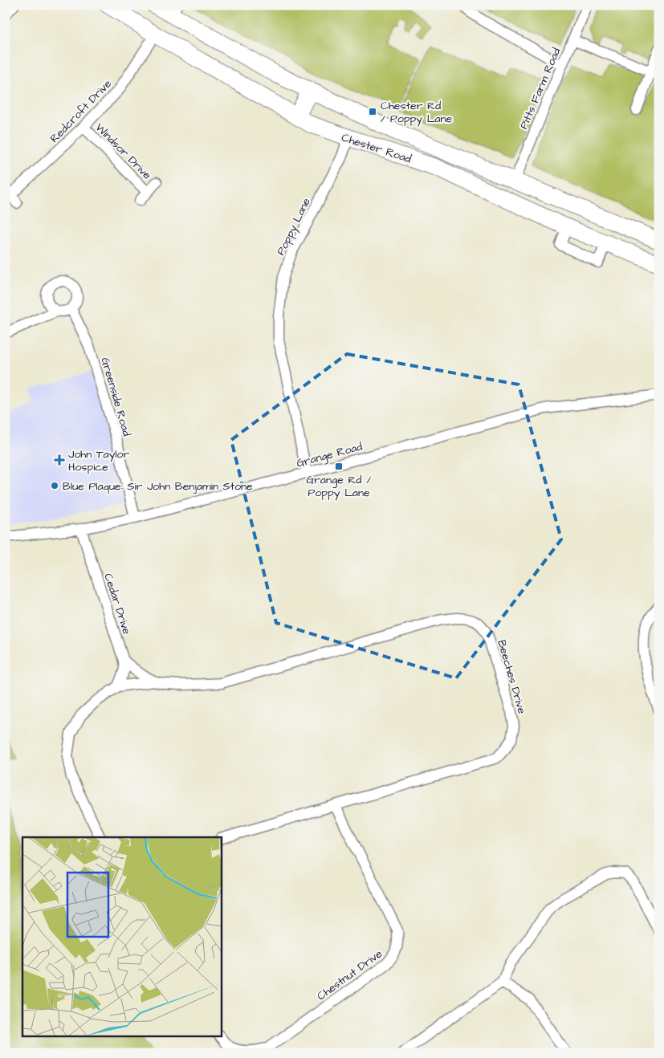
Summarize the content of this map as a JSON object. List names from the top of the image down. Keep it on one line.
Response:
{"streets":{"highway":["Chester Road"],"street":["Pitts Farm Road","Redcroft Drive","Windsor Drive","Poppy Lane","Greenside Road","Grange Road","Cedar Drive","Beeches Drive","Chestnut Drive"]},"crossings":[["Pitts Farm Road","Chester Road"],["Redcroft Drive","Chester Road"],["Redcroft Drive","Windsor Drive"],["Chester Road","Poppy Lane"],["Poppy Lane","Grange Road"],["Greenside Road","Grange Road"],["Grange Road","Cedar Drive"],["Cedar Drive","Beeches Drive"],["Beeches Drive","Chestnut Drive"]],"places":{"transit":["Chester Rd / Poppy Lane","Grange Rd / Poppy Lane"],"health":["John Taylor Hospice"],"other":["Blue Plaque: Sir John Benjamin Stone"]}}
